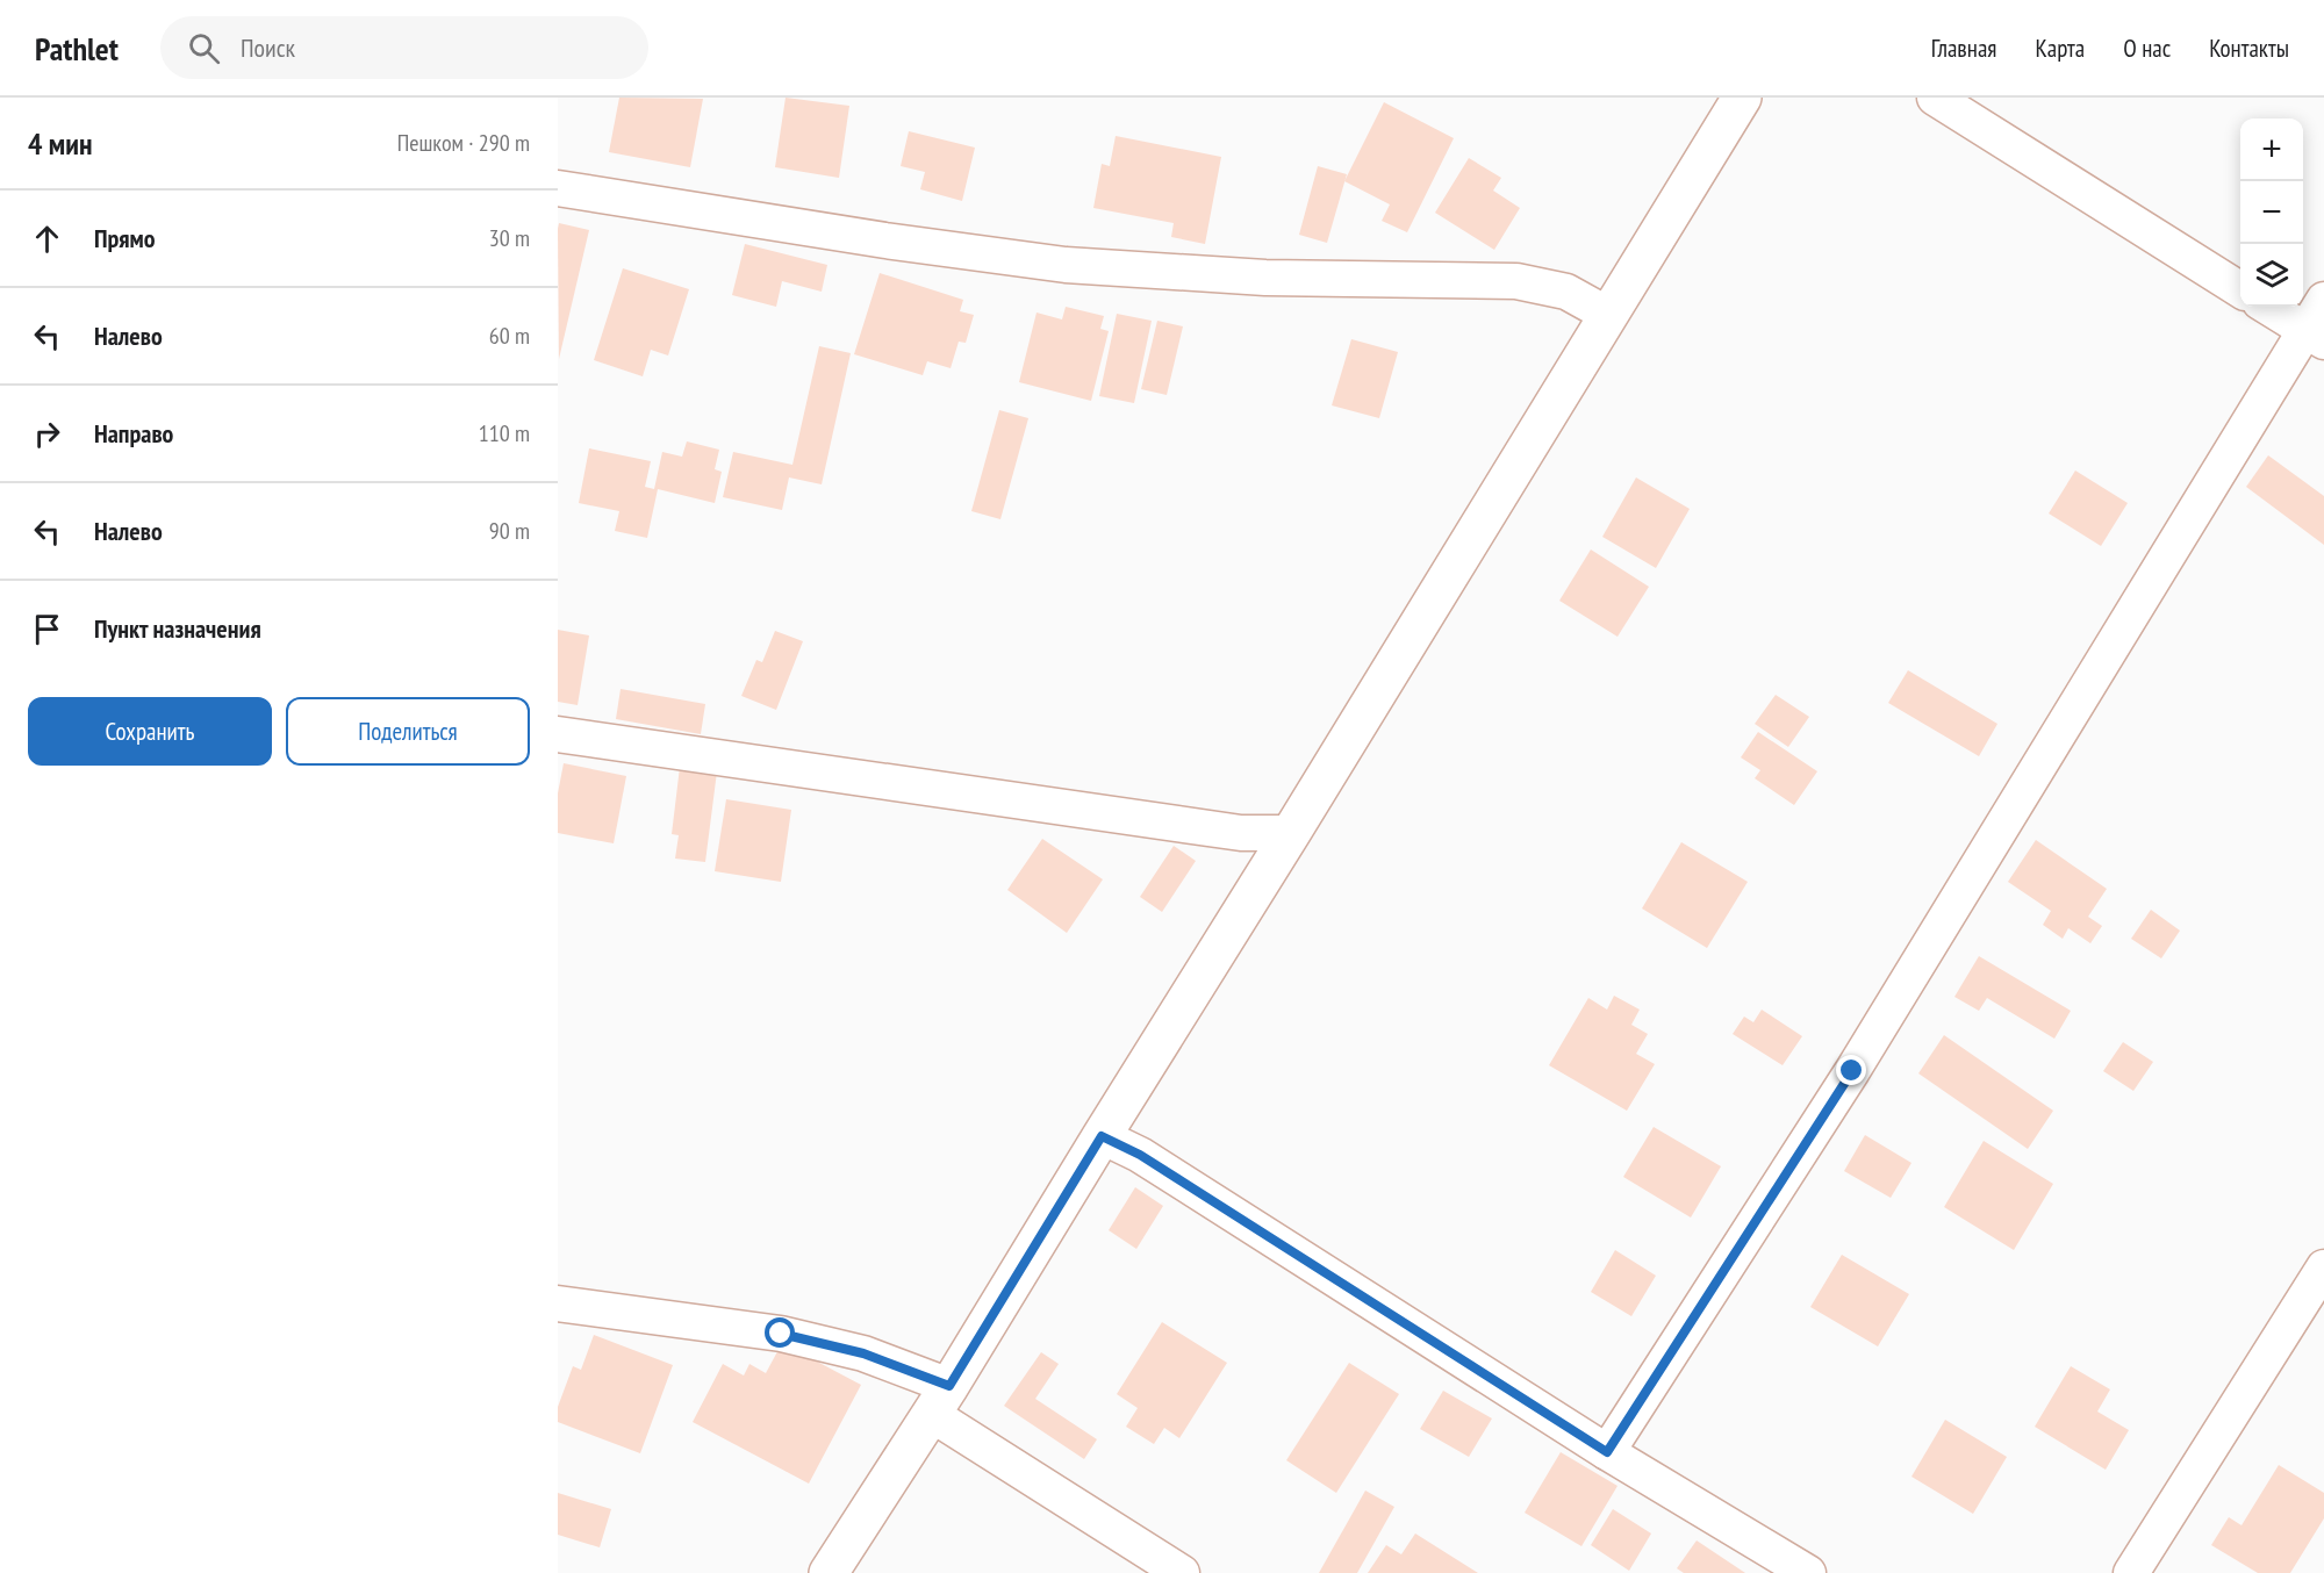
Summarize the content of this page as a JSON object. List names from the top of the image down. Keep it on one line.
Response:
{"page":{"header":"Pathlet","search":"Поиск","nav":["Главная","Карта","О нас","Контакты"],"heading":["4 мин","Пешком · 290 m"],"map_buttons":["+","−"],"list":[["Прямо","30 m"],["Налево","60 m"],["Направо","110 m"],["Налево","90 m"],"Пункт назначения"],"buttons":["Сохранить","Поделиться"]}}
